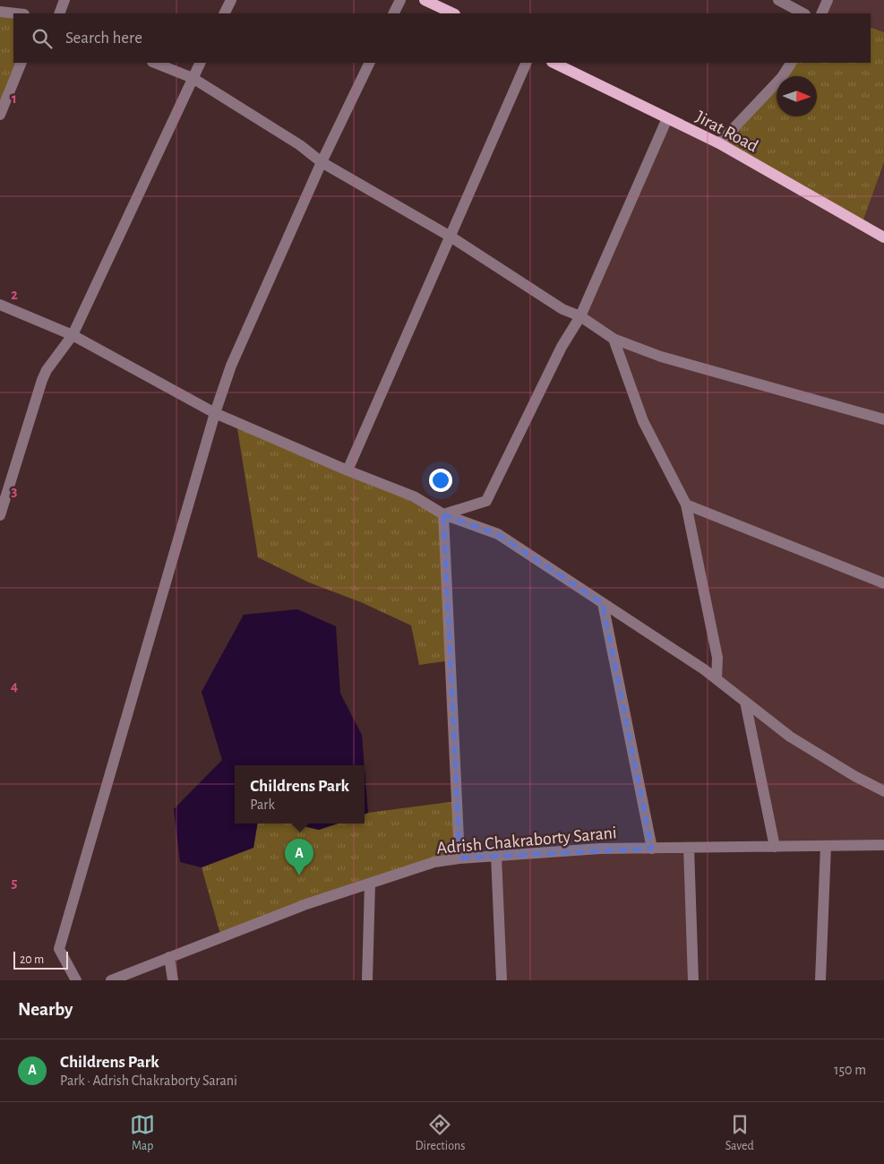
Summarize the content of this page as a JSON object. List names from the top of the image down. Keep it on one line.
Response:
{"streets":{"main road":["Jirat Road"],"street":["Adrish Chakraborty Sarani"]},"scale_bar":"20 m","north":"right","page":{"search":"Search here","popup":["Childrens Park","Park"],"pins":"A","scale":"20 m","heading":"Nearby","list":[{"mark":"A","name":"Childrens Park","note":"Park · Adrish Chakraborty Sarani","value":"150 m"}],"nav":["Map","Directions","Saved"]},"grid":{"rows":["1","2","3","4","5"]}}
